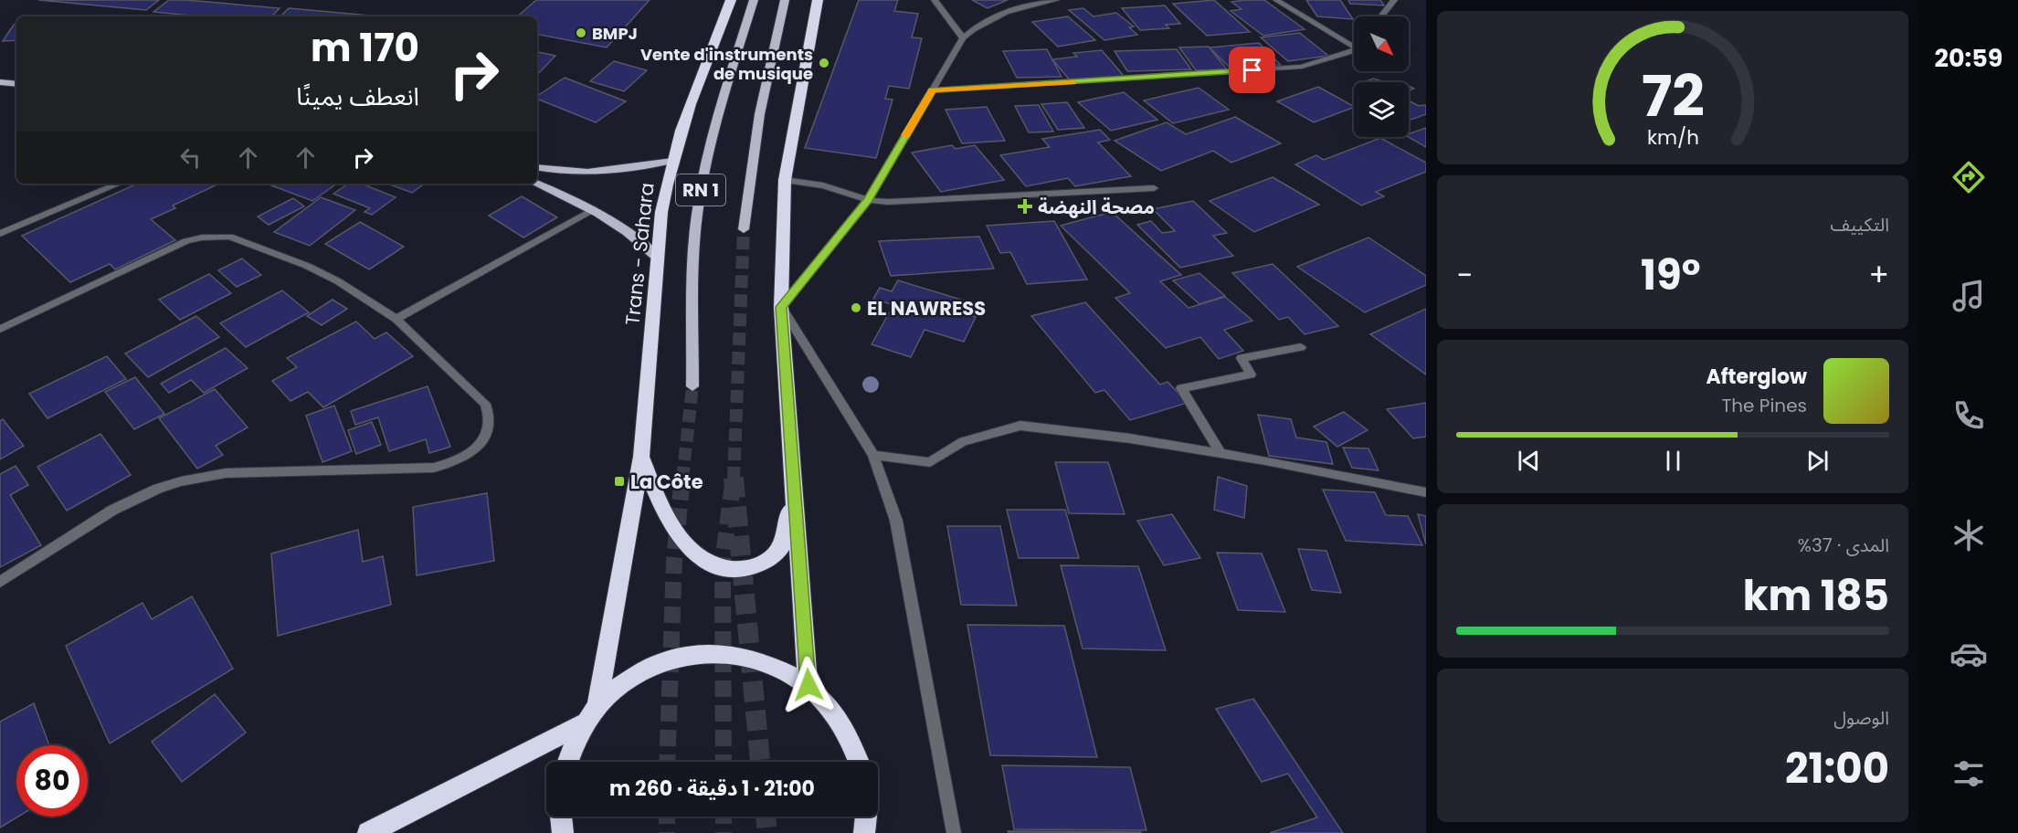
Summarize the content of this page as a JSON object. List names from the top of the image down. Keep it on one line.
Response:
{"streets":{"highway":["RN 1","Trans - Sahara"]},"places":{"other":["BMPJ","Vente d'instruments de musique","EL NAWRESS"],"health":["مصحة النهضة"],"transit":["La Côte"]},"north":"bottom right","page":{"tabs":"20:59","turn":["170 m","انعطف يمينًا"],"tile":["التكييف",["المدى · 37%","185 km"],["الوصول","21:00"]],"heat":["−","19°","+"],"song":["Afterglow","The Pines"],"limit":"80","trip":"21:00 · 1 دقيقة · 260 m","gauge":["72","km/h"]}}
